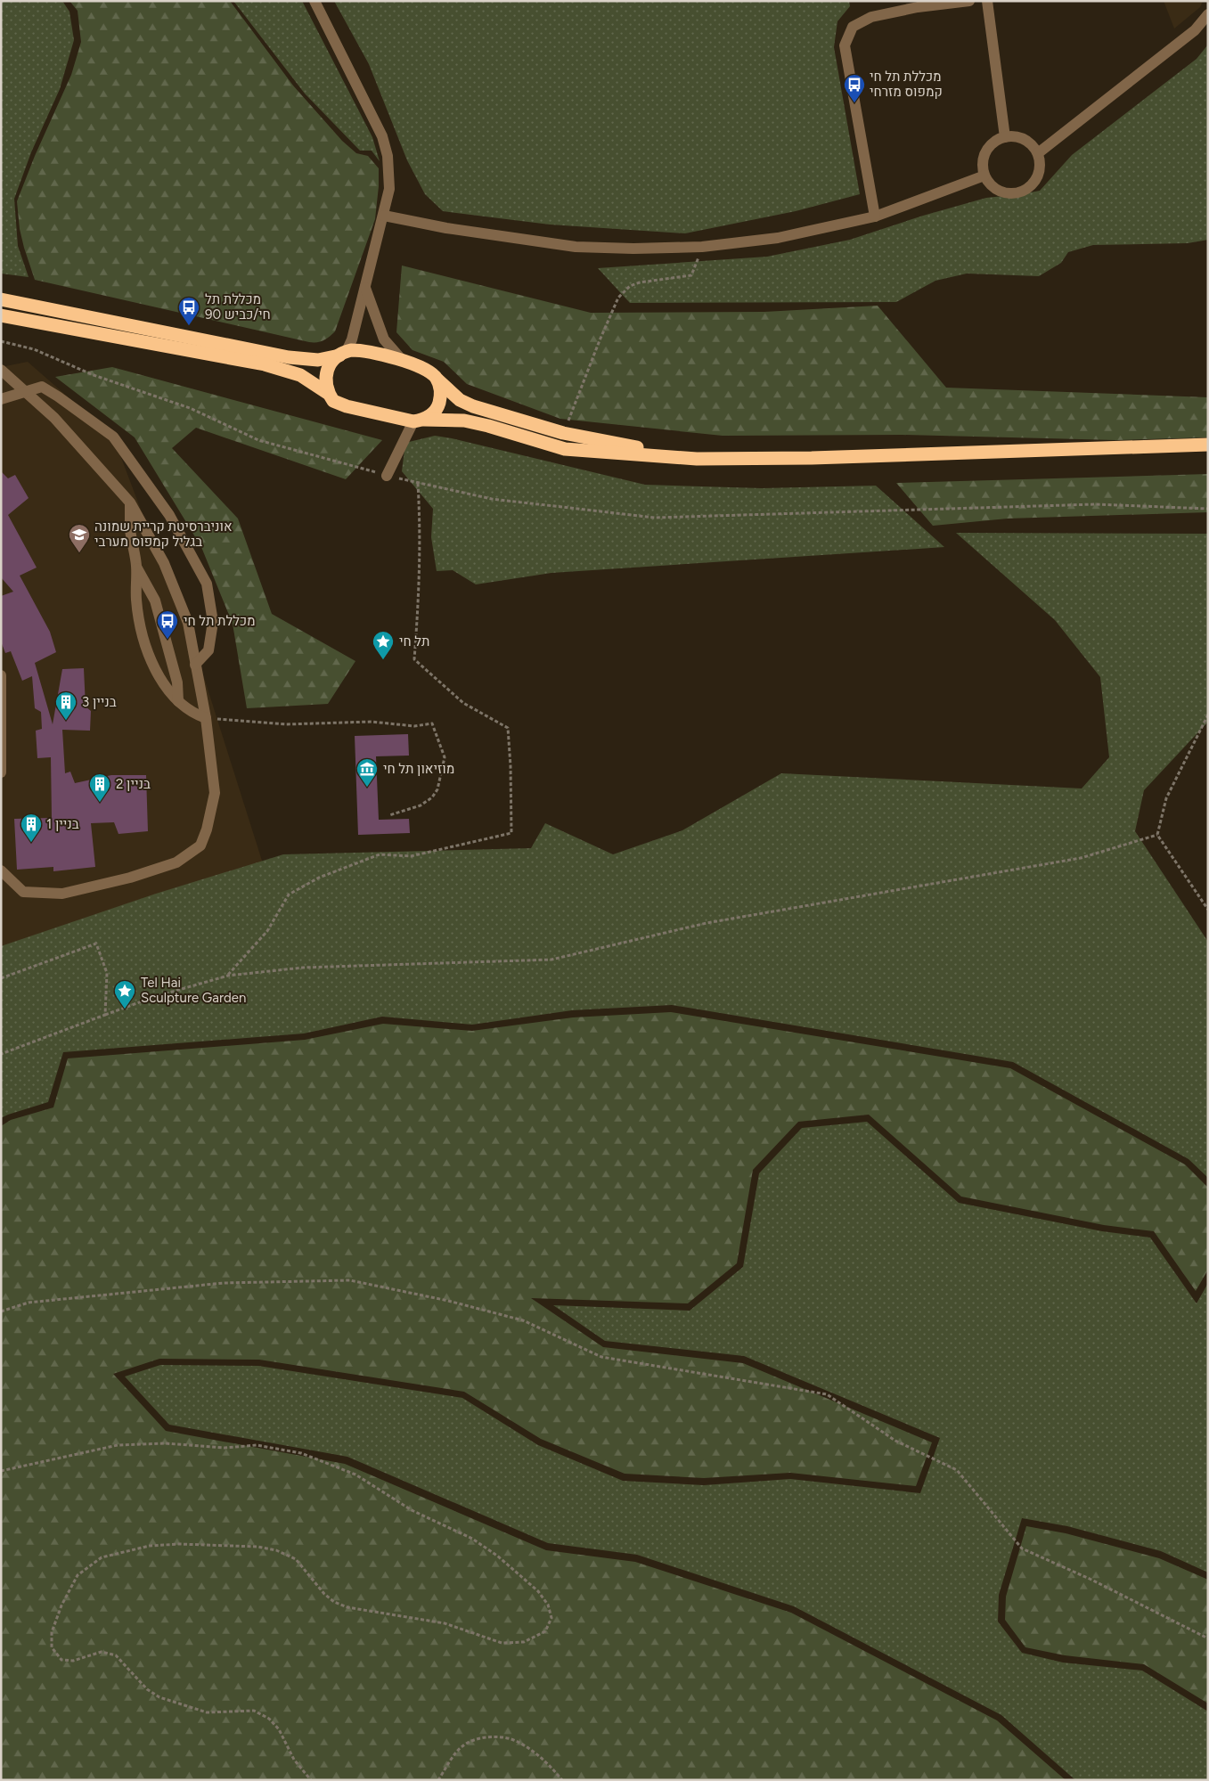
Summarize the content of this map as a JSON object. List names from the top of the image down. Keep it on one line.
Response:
{"places":{"bus stop":["מכללת תל חי קמפוס מזרחי","מכללת תל חי/כביש 90","מכללת תל חי"],"school or university":["אוניברסיטת קריית שמונה בגליל קמפוס מערבי"],"place":["תל חי","Tel Hai Sculpture Garden"],"building":["בניין 3","בניין 2","בניין 1"],"museum":["מוזיאון תל חי"]}}
